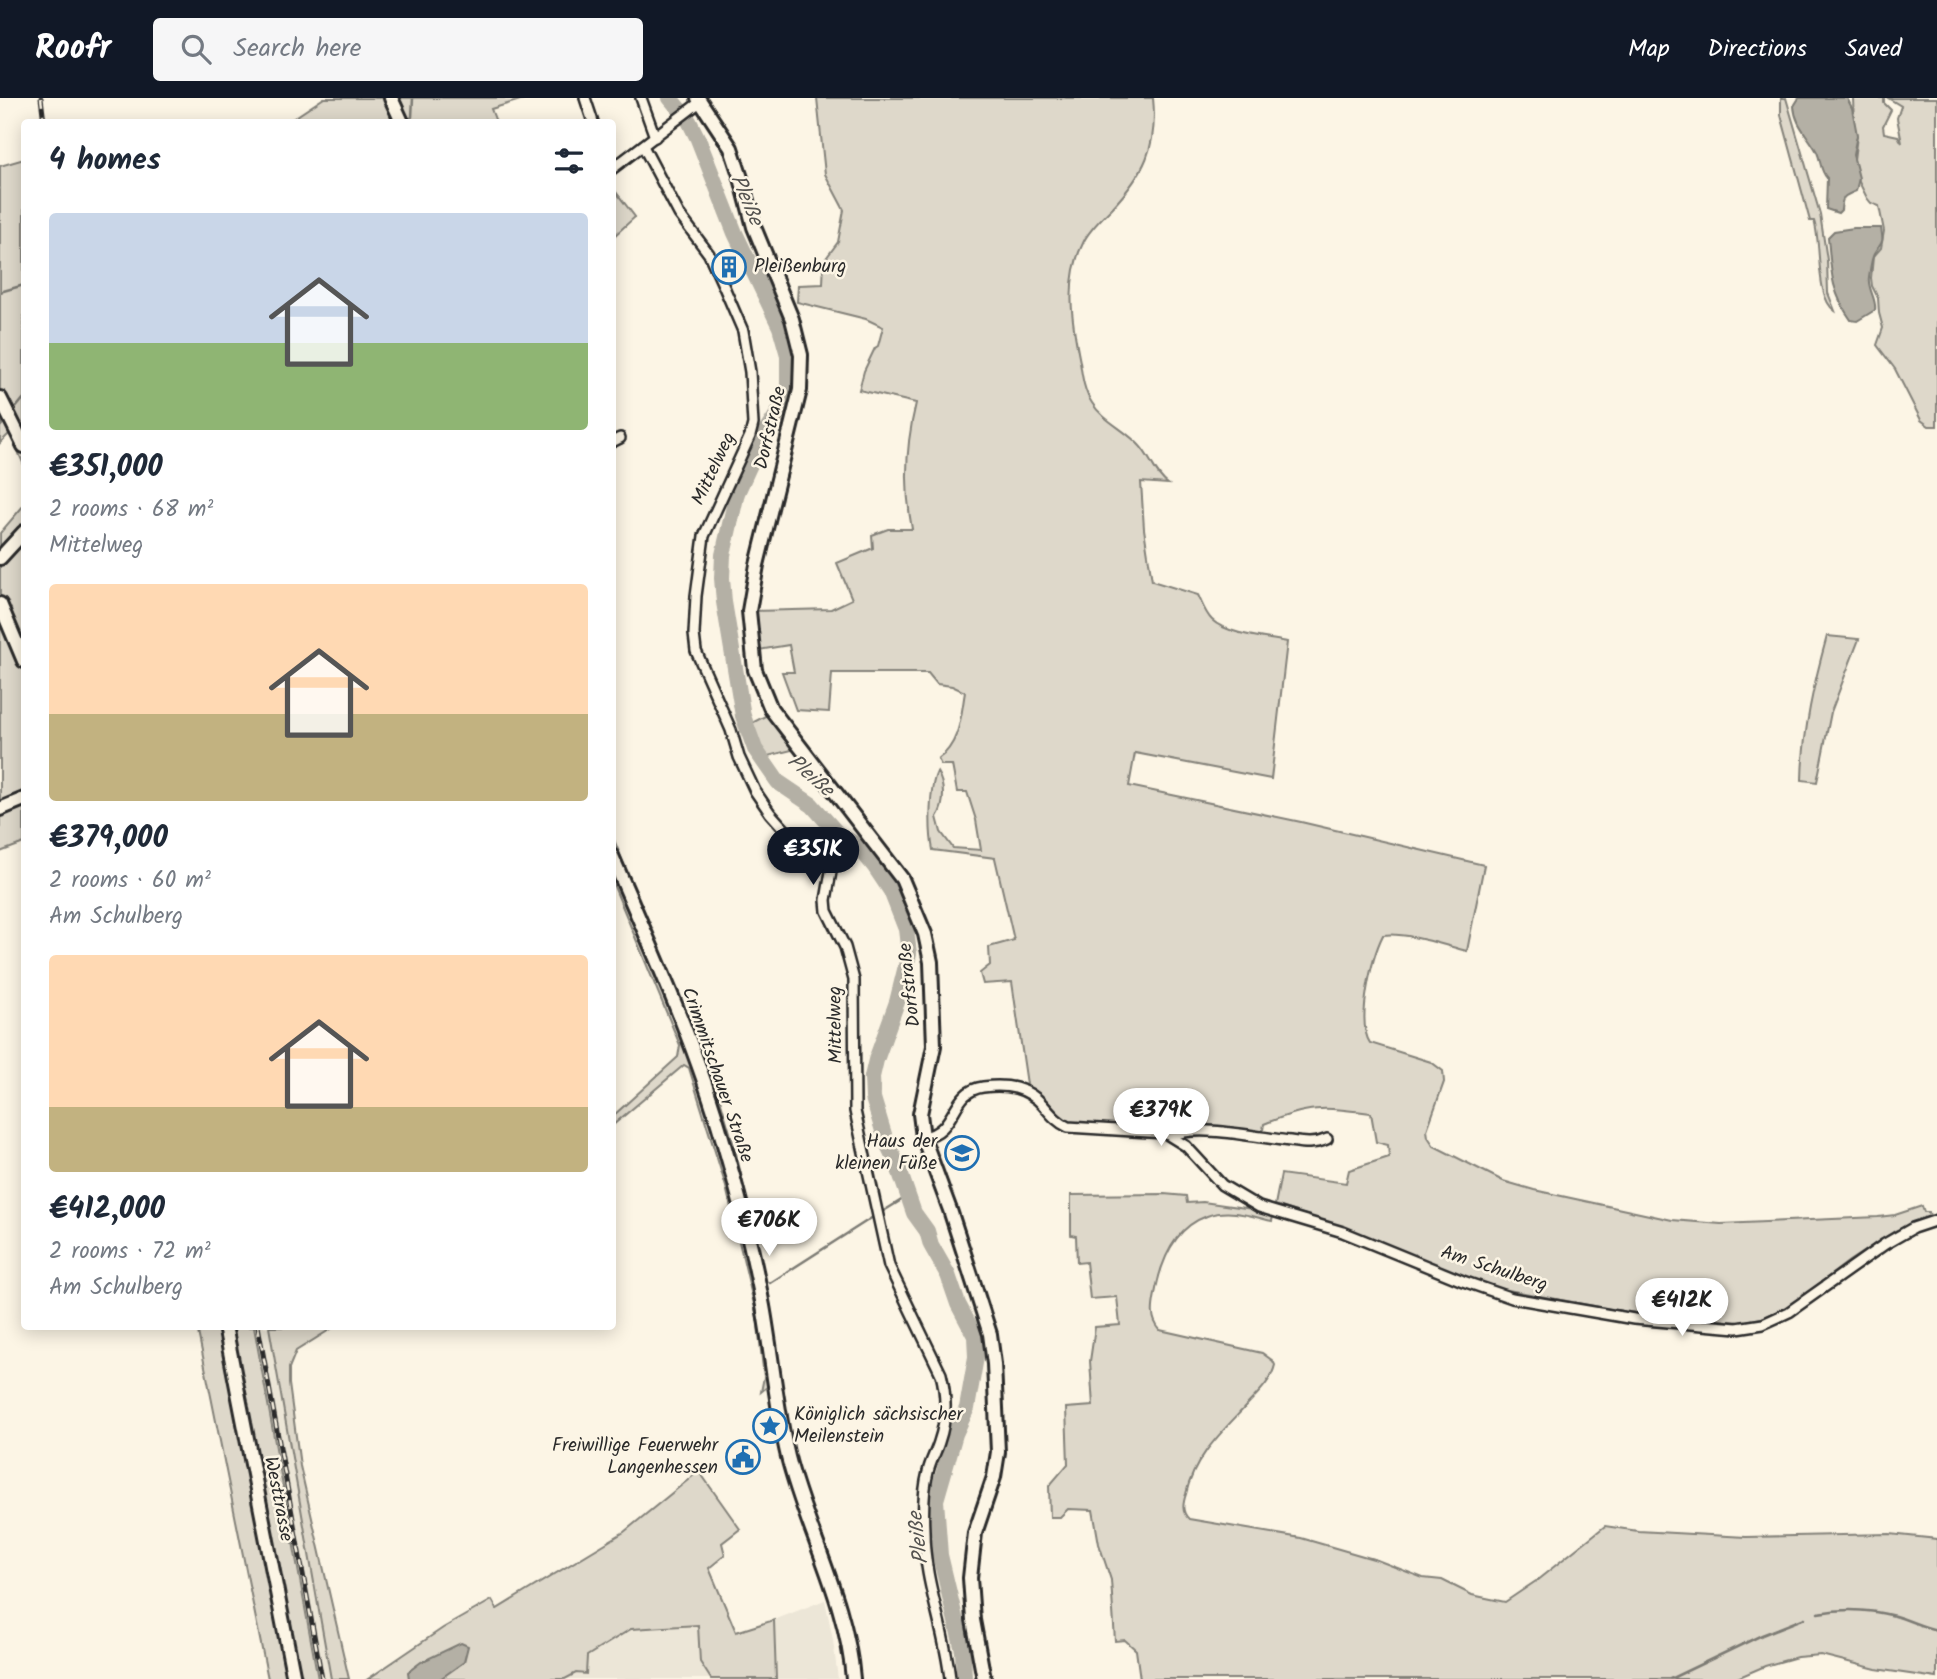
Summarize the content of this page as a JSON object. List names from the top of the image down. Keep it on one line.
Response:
{"streets":{"street":["Dorfstraße","Mittelweg","Crimmitschauer Straße","Am Schulberg","Westtrasse"]},"water":["Pleiße"],"places":{"building":["Pleißenburg"],"school or university":["Haus der kleinen Füße"],"place":["Königlich sächsischer Meilenstein"],"public building":["Freiwillige Feuerwehr Langenhessen"]},"page":{"header":"Roofr","search":"Search here","nav":["Map","Directions","Saved"],"heading":"4 homes","list":[{"name":"€351,000","note":"2 rooms · 68 m² · Mittelweg"},{"name":"€379,000","note":"2 rooms · 60 m² · Am Schulberg"},{"name":"€412,000","note":"2 rooms · 72 m² · Am Schulberg"}],"price":["€351K","€379K","€706K","€412K"]}}
